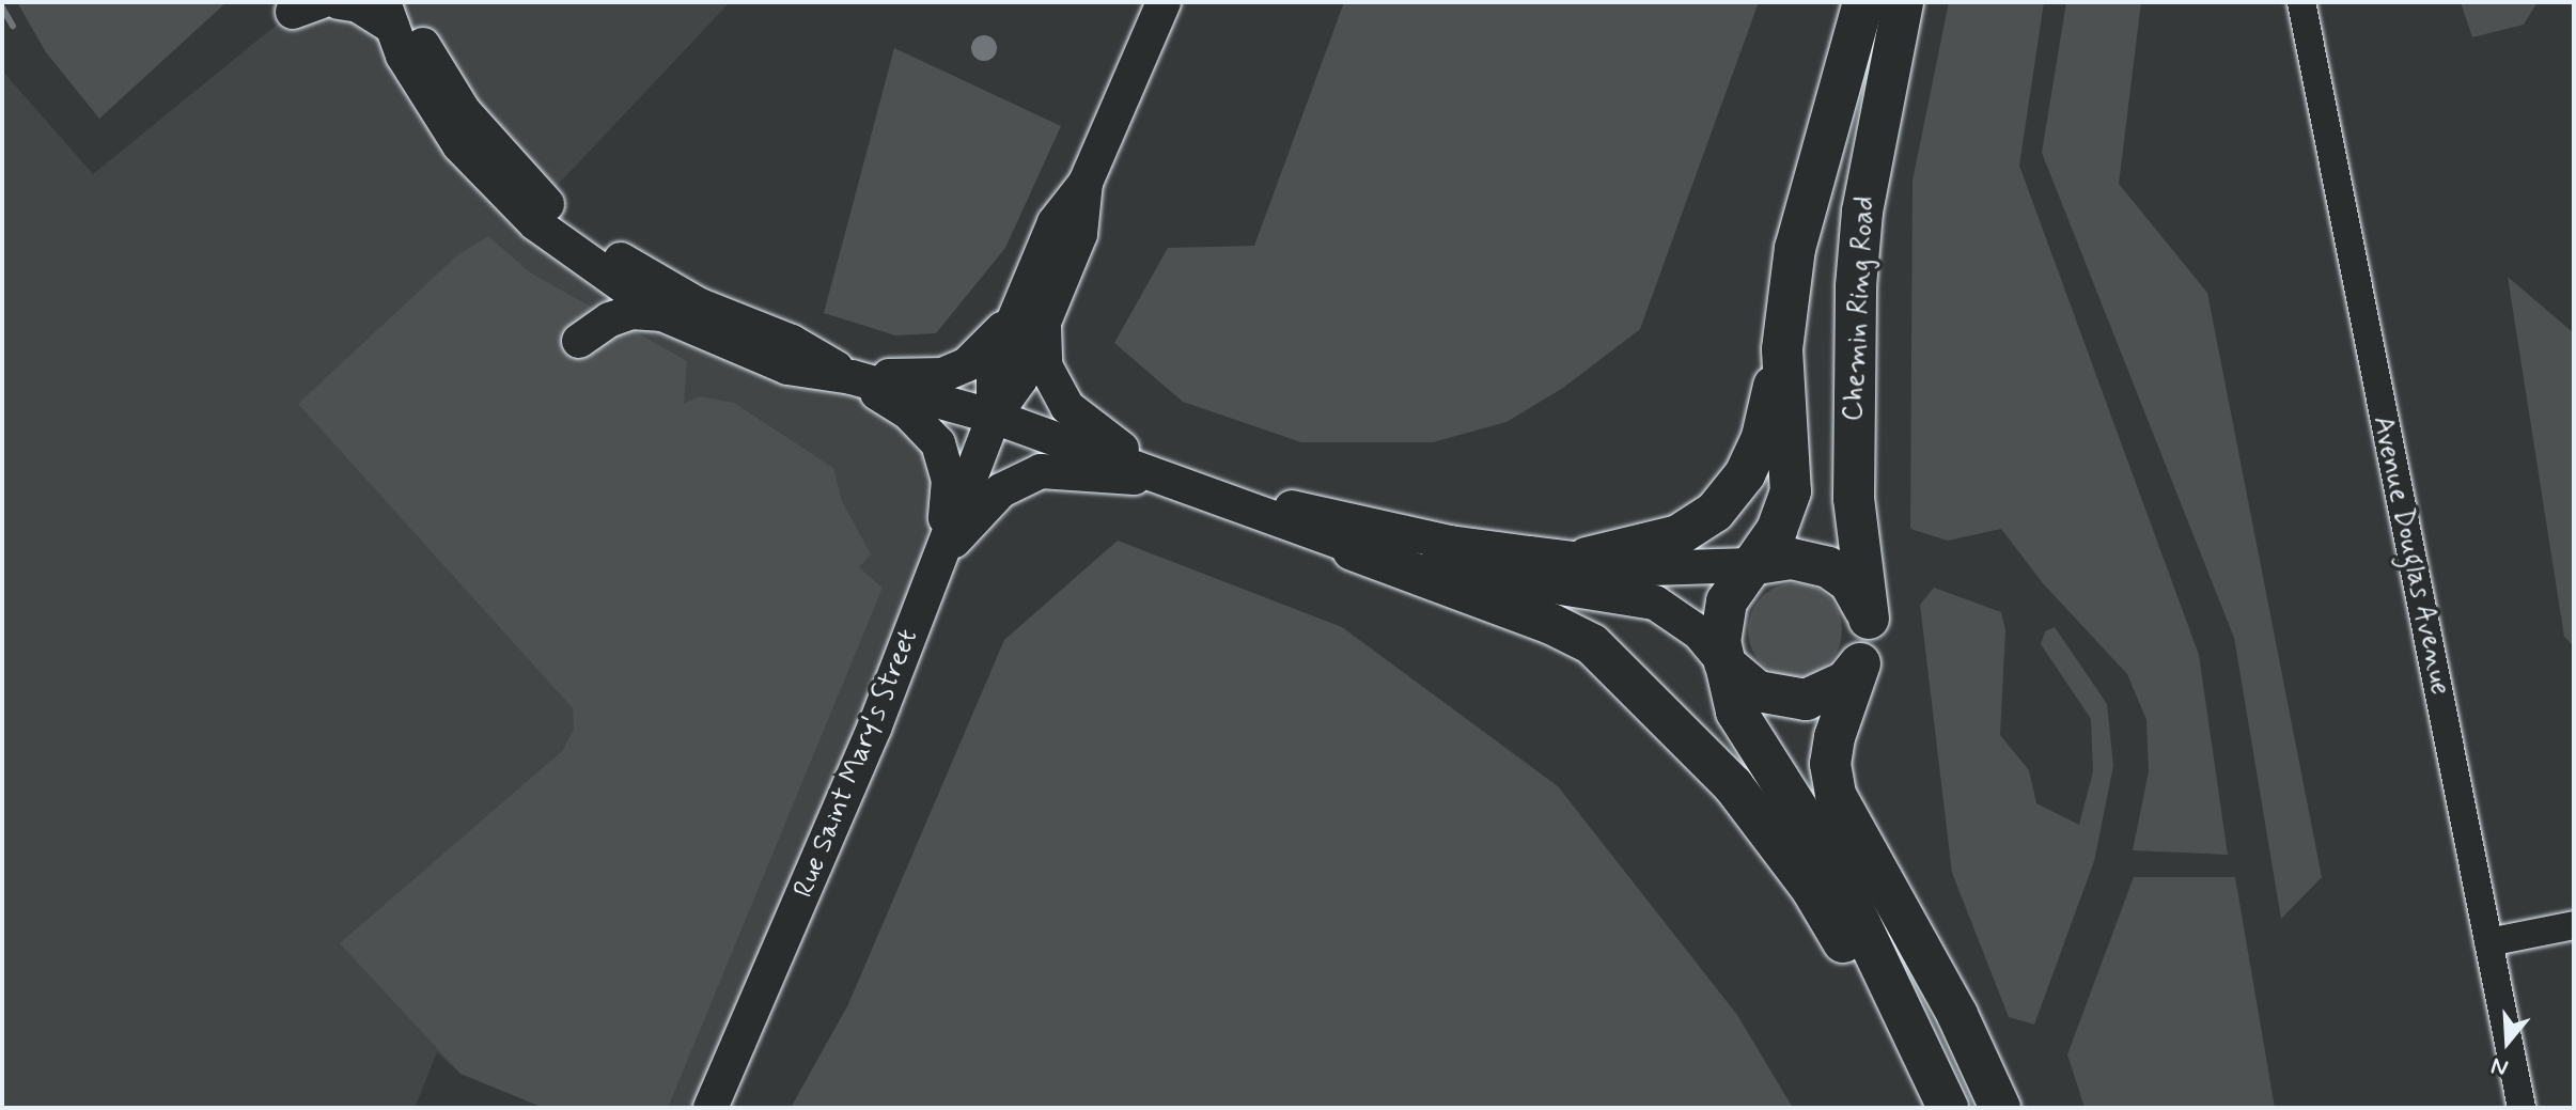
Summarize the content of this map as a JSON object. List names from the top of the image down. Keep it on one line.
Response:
{"streets":{"highway":["Chemin Ring Road"],"main road":["Rue Saint Mary's Street"],"street":["Avenue Douglas Avenue"]},"north":"bottom"}
